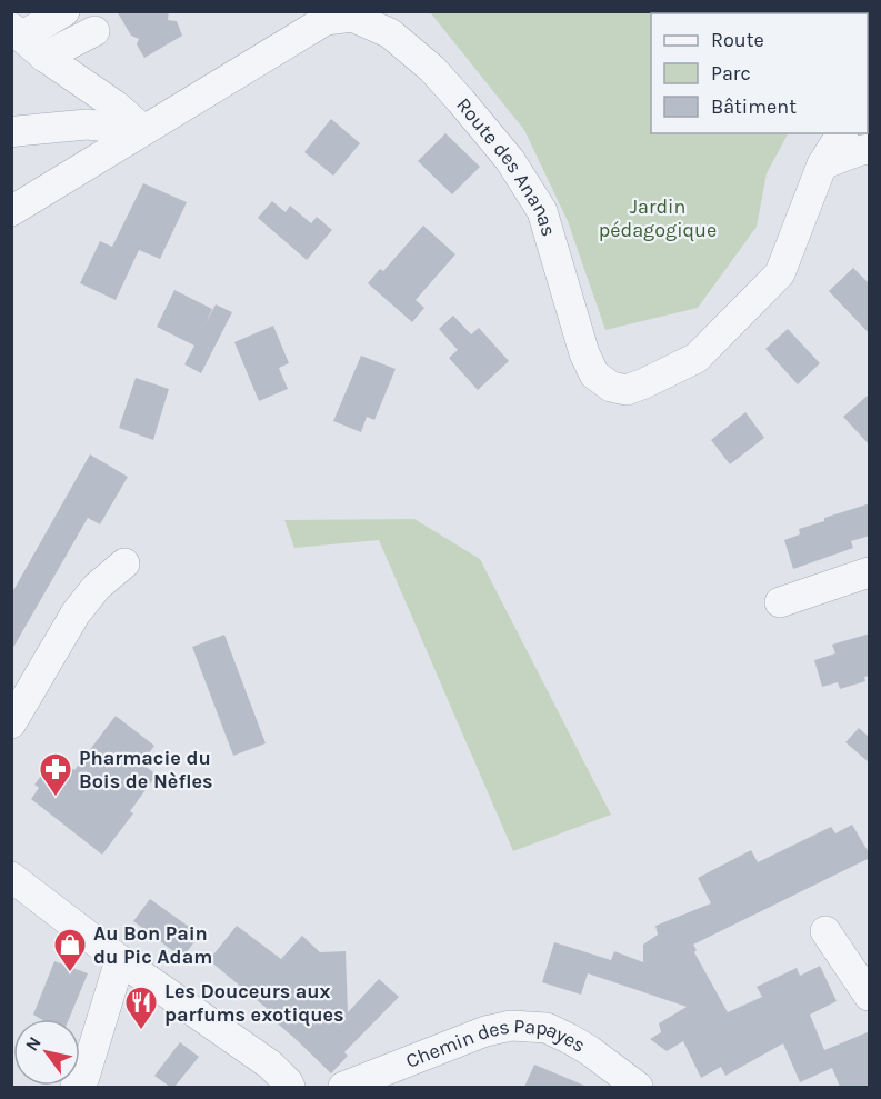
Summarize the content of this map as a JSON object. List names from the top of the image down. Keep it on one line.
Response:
{"streets":{"street":["Route des Ananas","Chemin des Papayes"]},"parks":["Jardin pédagogique"],"places":{"pharmacy":["Pharmacie du Bois de Nèfles"],"shop":["Au Bon Pain du Pic Adam"],"restaurant":["Les Douceurs aux parfums exotiques"]},"legend":["Route","Parc","Bâtiment"],"north":"top left"}
